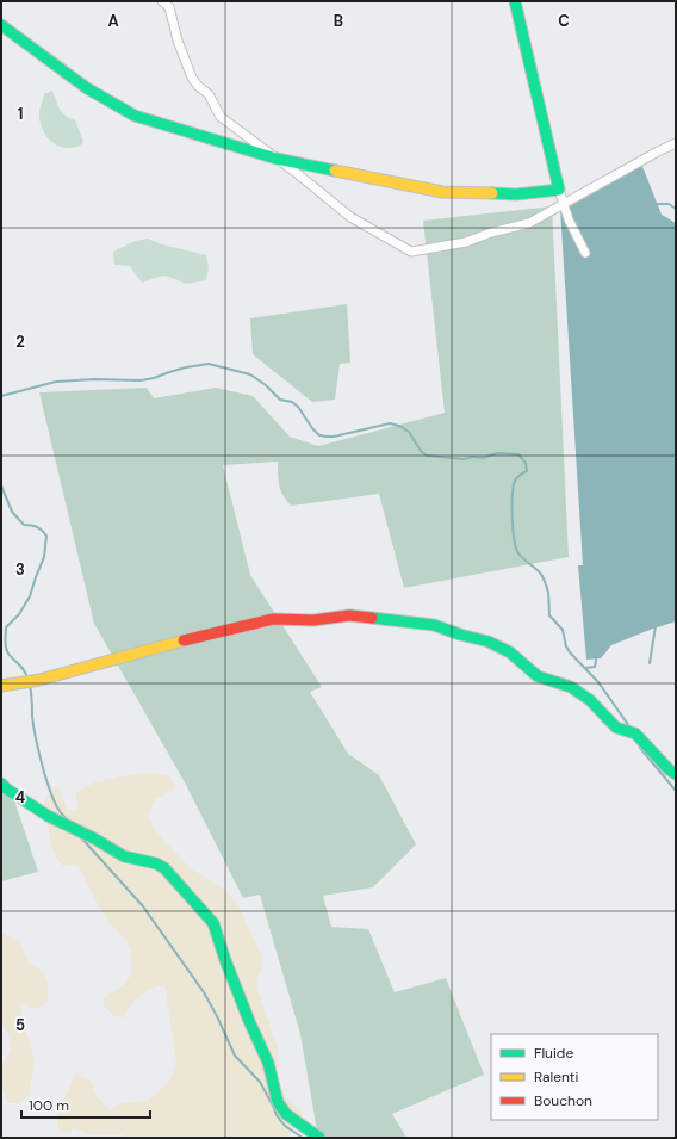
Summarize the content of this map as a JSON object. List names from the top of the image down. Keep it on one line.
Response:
{"legend":["Fluide","Ralenti","Bouchon"],"scale_bar":"100 m","grid":{"columns":["A","B","C"],"rows":["1","2","3","4","5"]}}
